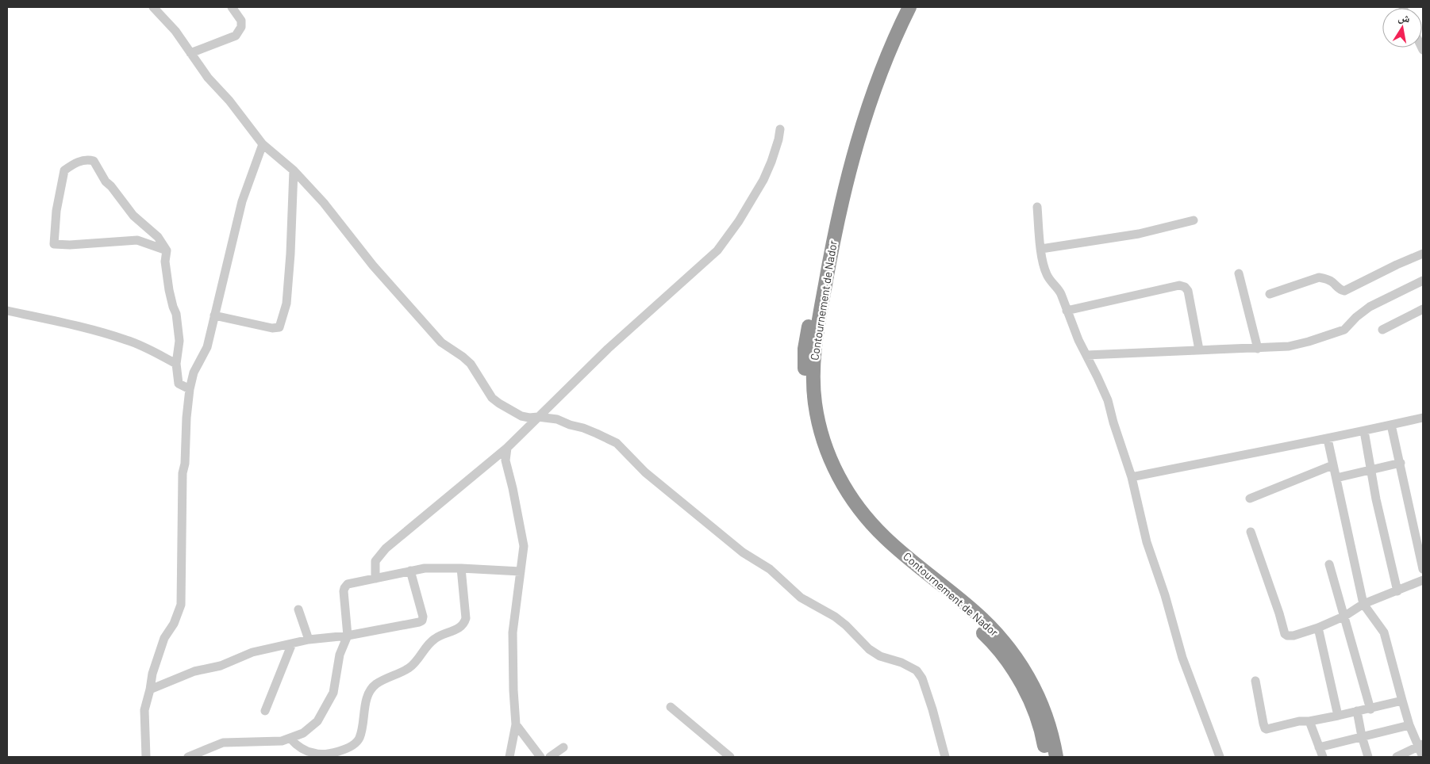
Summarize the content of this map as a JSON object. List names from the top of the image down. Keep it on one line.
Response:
{"streets":{"highway":["Contournement de Nador"]},"north":"top"}
